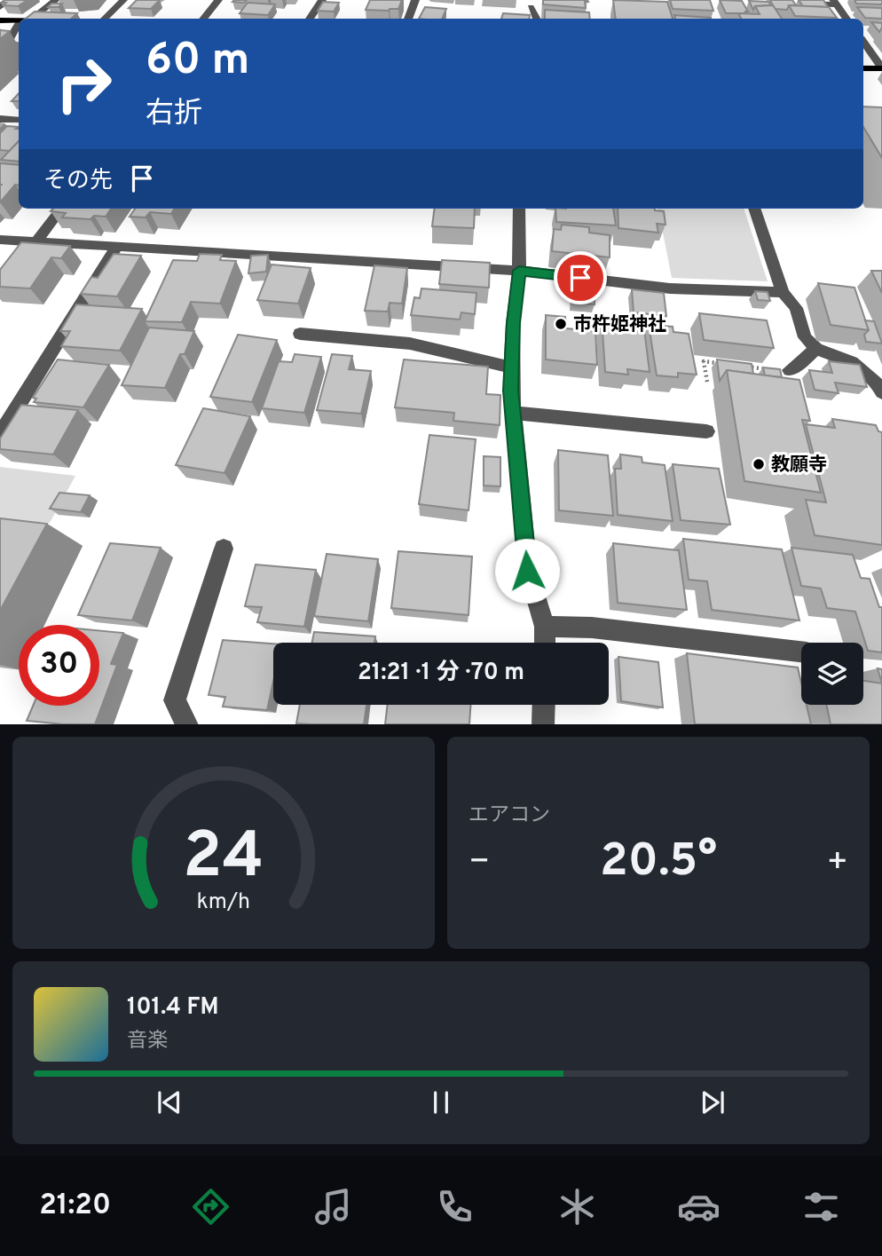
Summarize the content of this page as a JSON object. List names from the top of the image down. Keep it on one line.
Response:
{"places":["市杵姫神社","教願寺"],"page":{"turn":["60 m","右折"],"then":"その先","limit":"30","trip":"21:21 · 1 分 · 70 m","tile":"エアコン","heat":["−","20.5°","+"],"song":["101.4 FM","音楽"],"tabs":"21:20","gauge":["24","km/h"]}}
